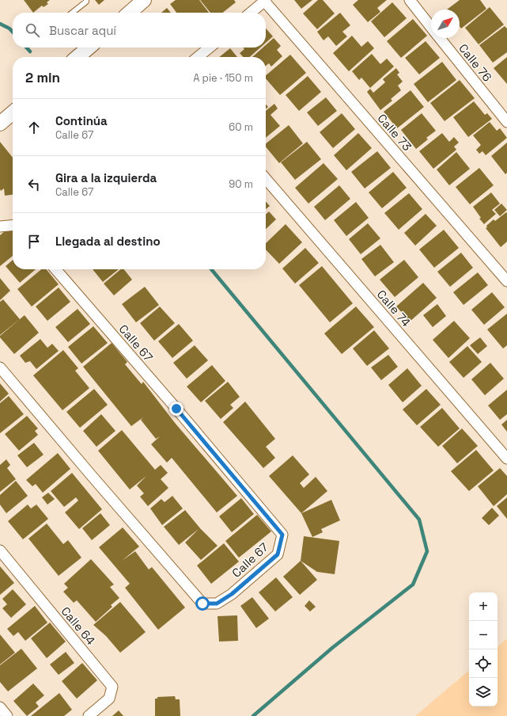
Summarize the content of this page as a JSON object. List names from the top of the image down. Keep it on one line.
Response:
{"streets":{"street":["Calle 76","Calle 73","Calle 74","Calle 67","Calle 64"]},"north":"top right","page":{"search":"Buscar aquí","heading":["2 min","A pie · 150 m"],"list":[["Continúa","Calle 67","60 m"],["Gira a la izquierda","Calle 67","90 m"],"Llegada al destino"],"map_buttons":["+","−"]}}
